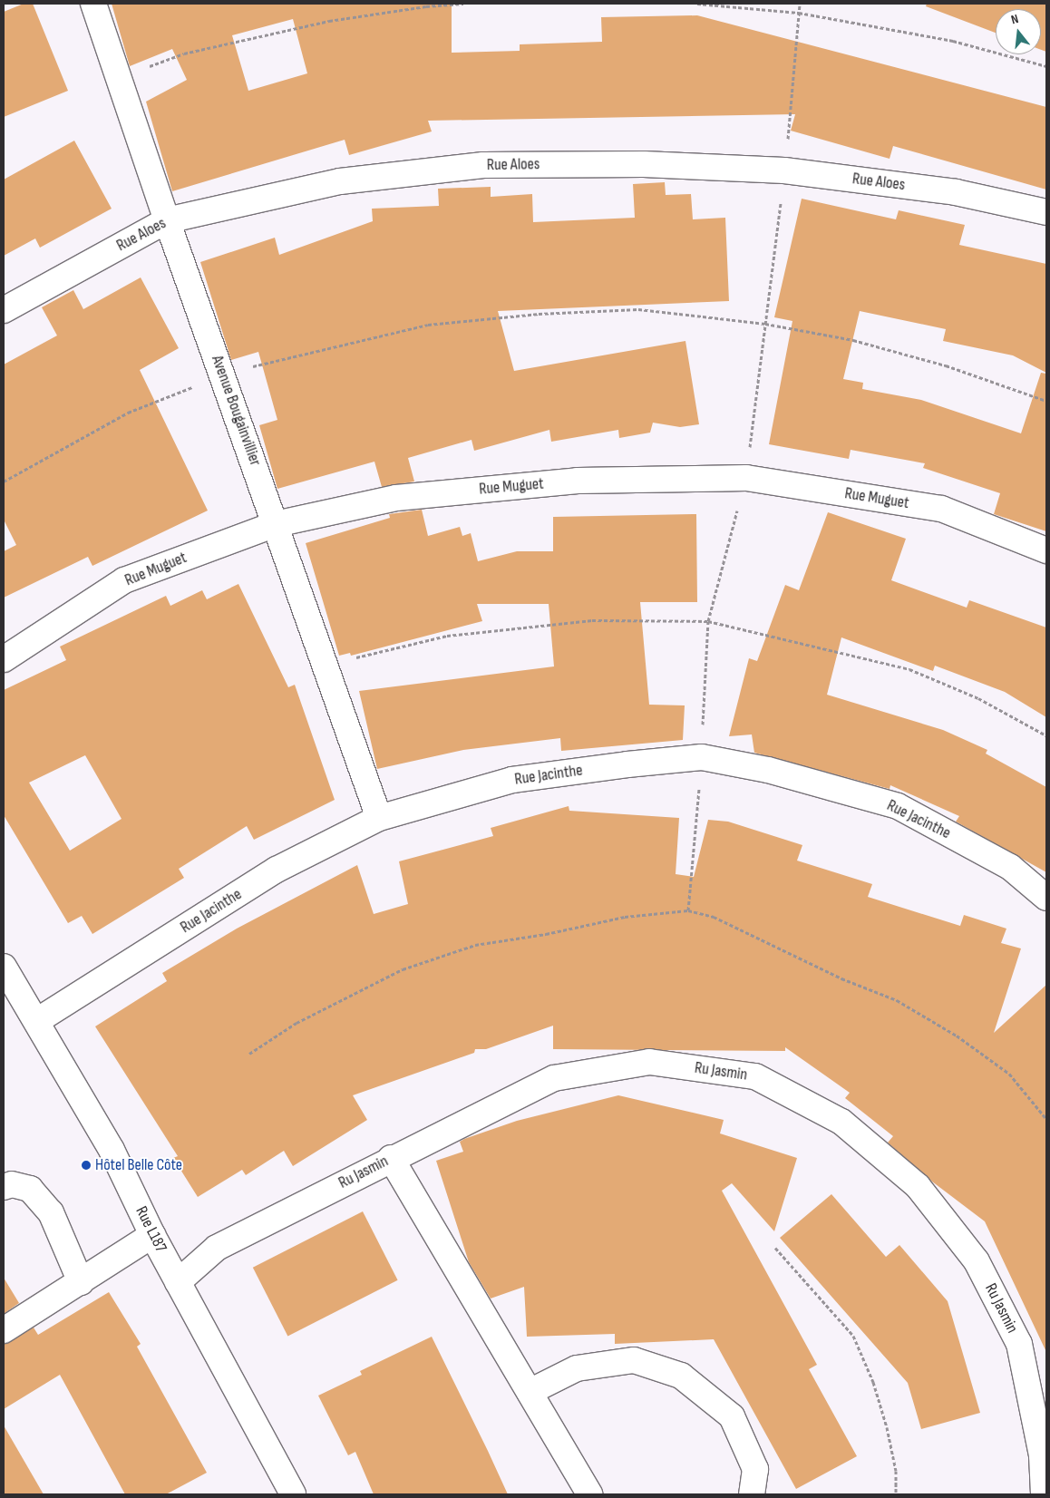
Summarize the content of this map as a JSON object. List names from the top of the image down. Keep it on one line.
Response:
{"streets":{"street":["Rue Aloes","Avenue Bougainvillier","Rue Muguet","Rue Jacinthe","Ru Jasmin","Rue L187"]},"crossings":[["Rue Aloes","Avenue Bougainvillier"],["Avenue Bougainvillier","Rue Muguet"],["Avenue Bougainvillier","Rue Jacinthe"],["Rue Jacinthe","Rue L187"],["Ru Jasmin","Rue L187"]],"places":["Hôtel Belle Côte"],"north":"top"}
